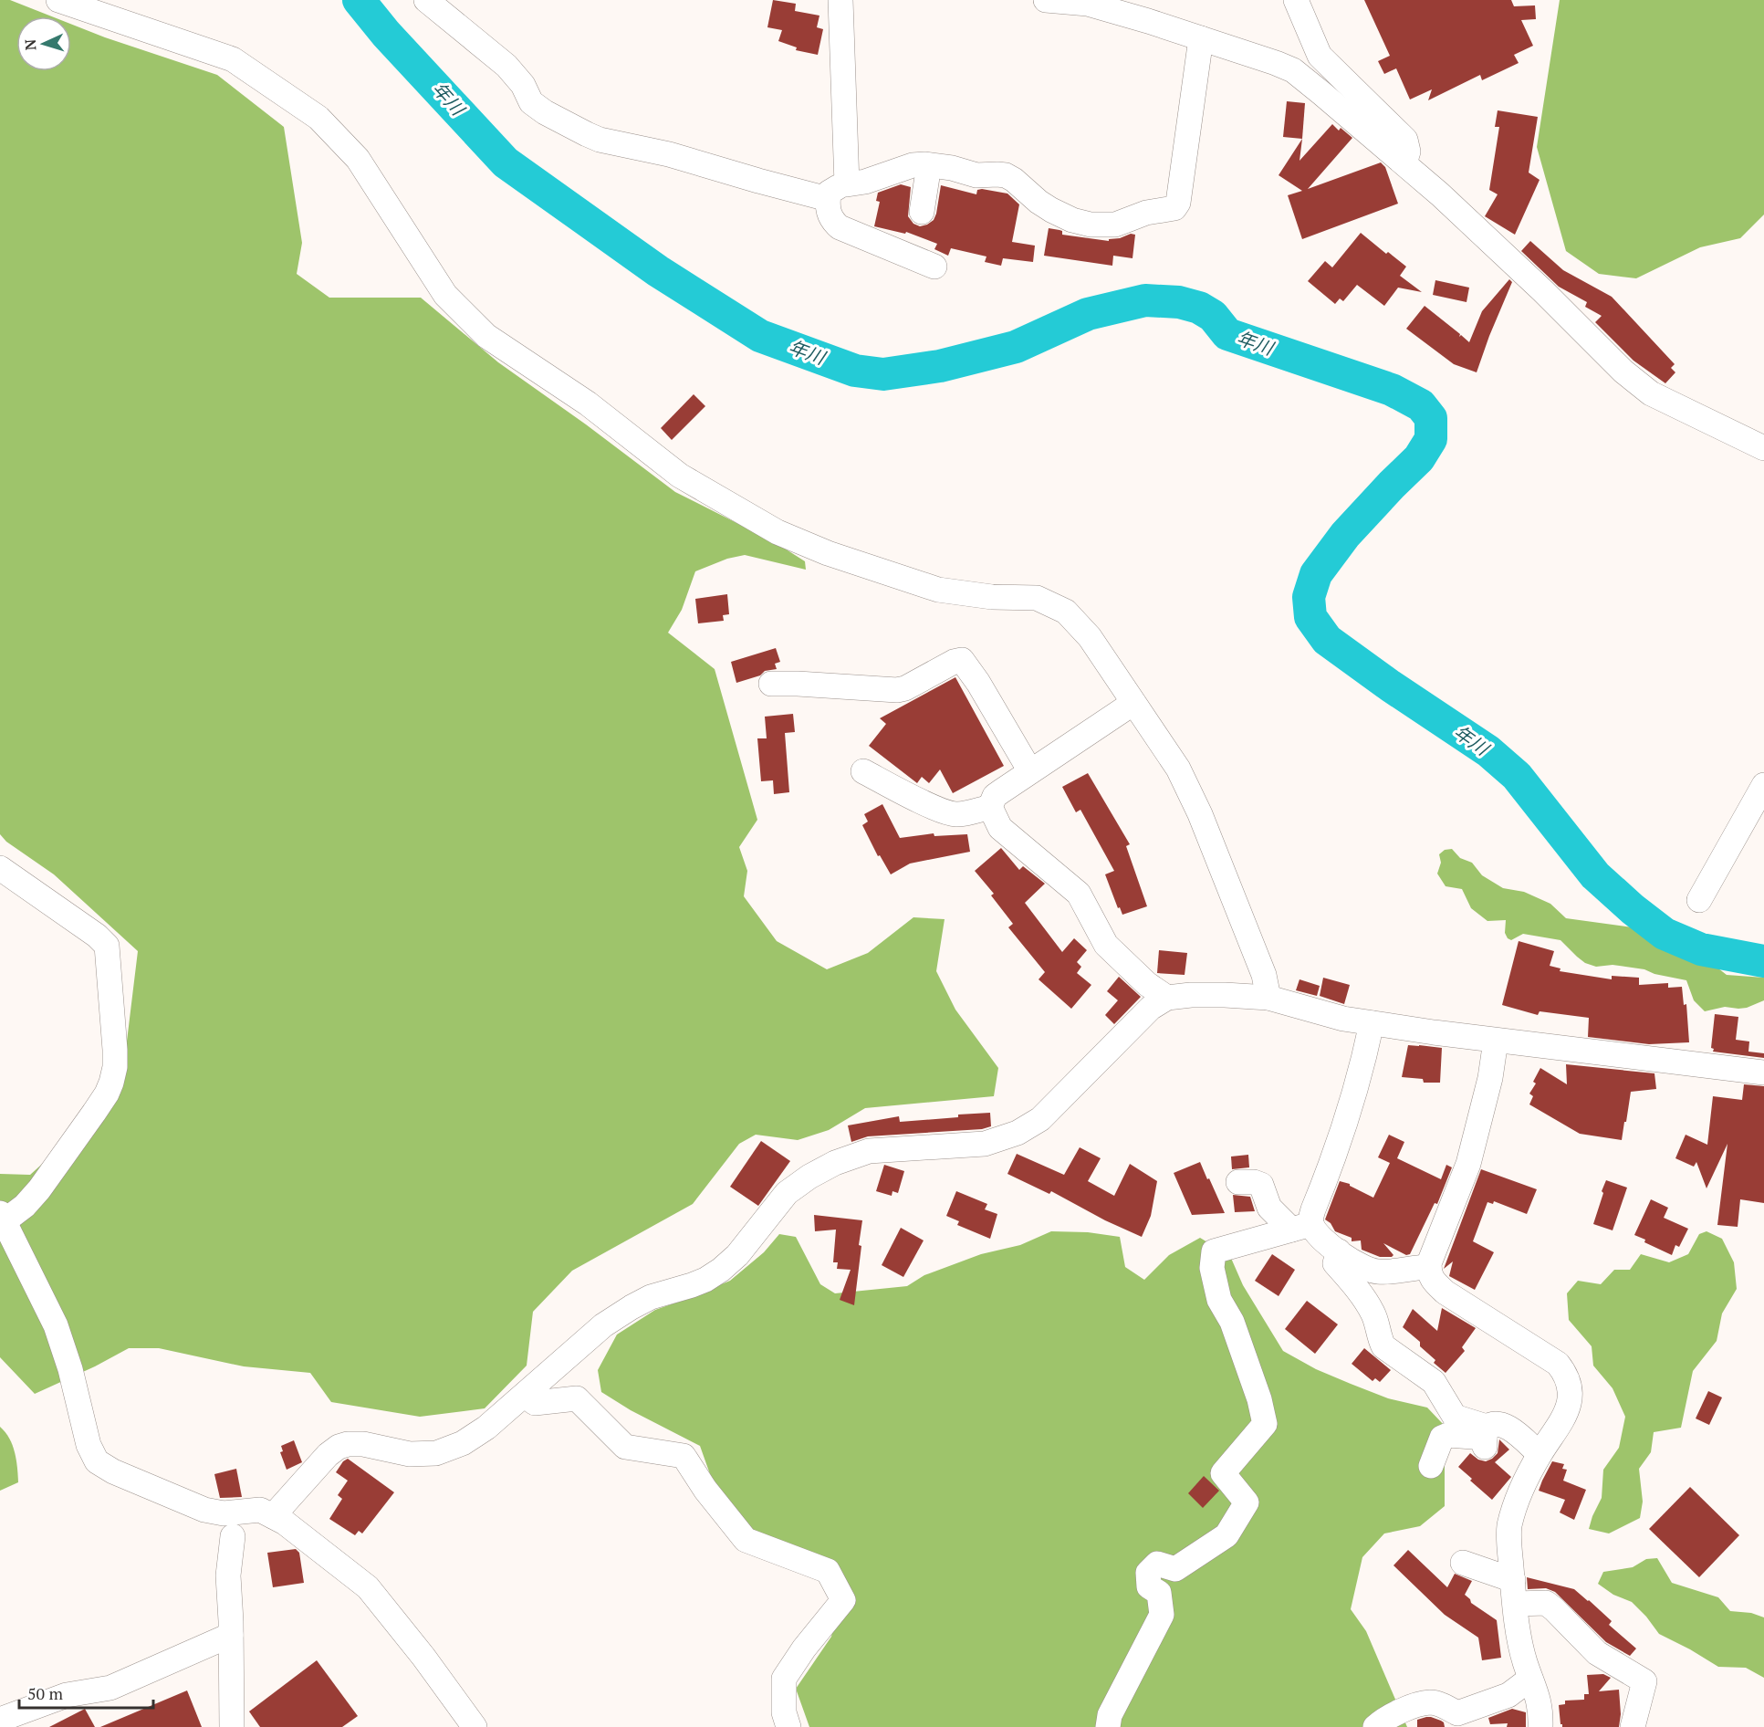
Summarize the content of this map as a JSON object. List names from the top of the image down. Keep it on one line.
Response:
{"water":["年川"],"scale_bar":"50 m","north":"left"}
